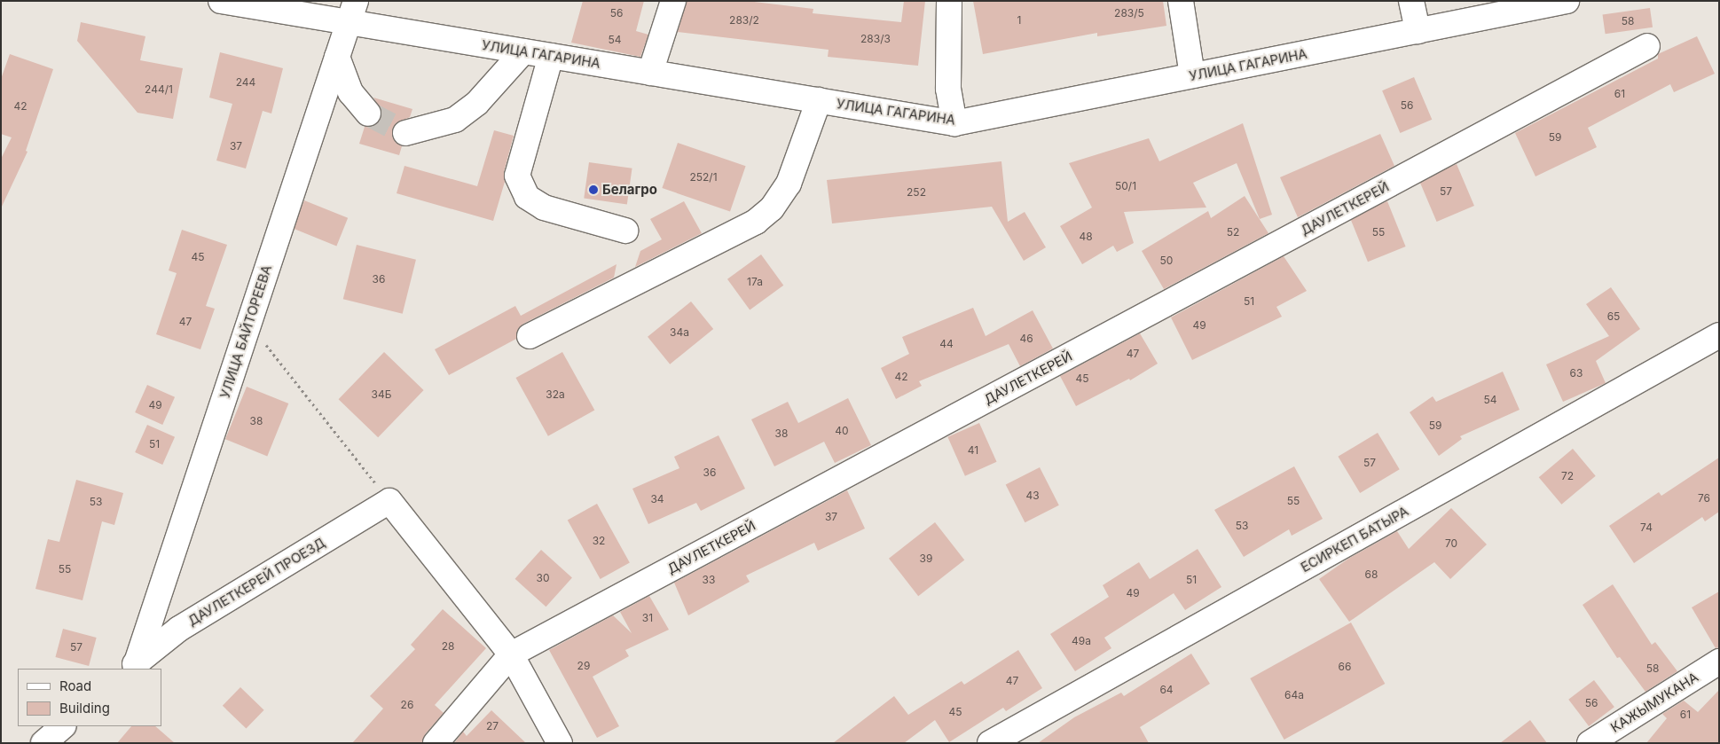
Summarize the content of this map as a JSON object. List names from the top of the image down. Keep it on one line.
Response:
{"streets":{"street":["УЛИЦА ГАГАРИНА","ДАУЛЕТКЕРЕЙ","УЛИЦА БАЙТОРЕЕВА","ЕСИРКЕП БАТЫРА","ДАУЛЕТКЕРЕЙ ПРОЕЗД","КАЖЫМУКАНА"]},"crossings":[["УЛИЦА ГАГАРИНА","УЛИЦА БАЙТОРЕЕВА"],["УЛИЦА БАЙТОРЕЕВА","ДАУЛЕТКЕРЕЙ ПРОЕЗД"]],"places":["Белагро"],"house_numbers":["56","283/5","283/2","1","58","283/3","54","244","244/1","61","56","42","59","37","252/1","50/1","57","252","52","55","48","45","50","36","17а","51","65","47","49","34а","46","44","47","63","42","45","34Б","32а","54","49","38","59","40","38","51","41","57","36","72","43","76","34","55","53","37","53","74","32","70","39","55","68","30","33","51","49","31","49а","28","57","29","66","58","47","64","64а","56","26","45","61","27"],"legend":["Road","Building"]}
